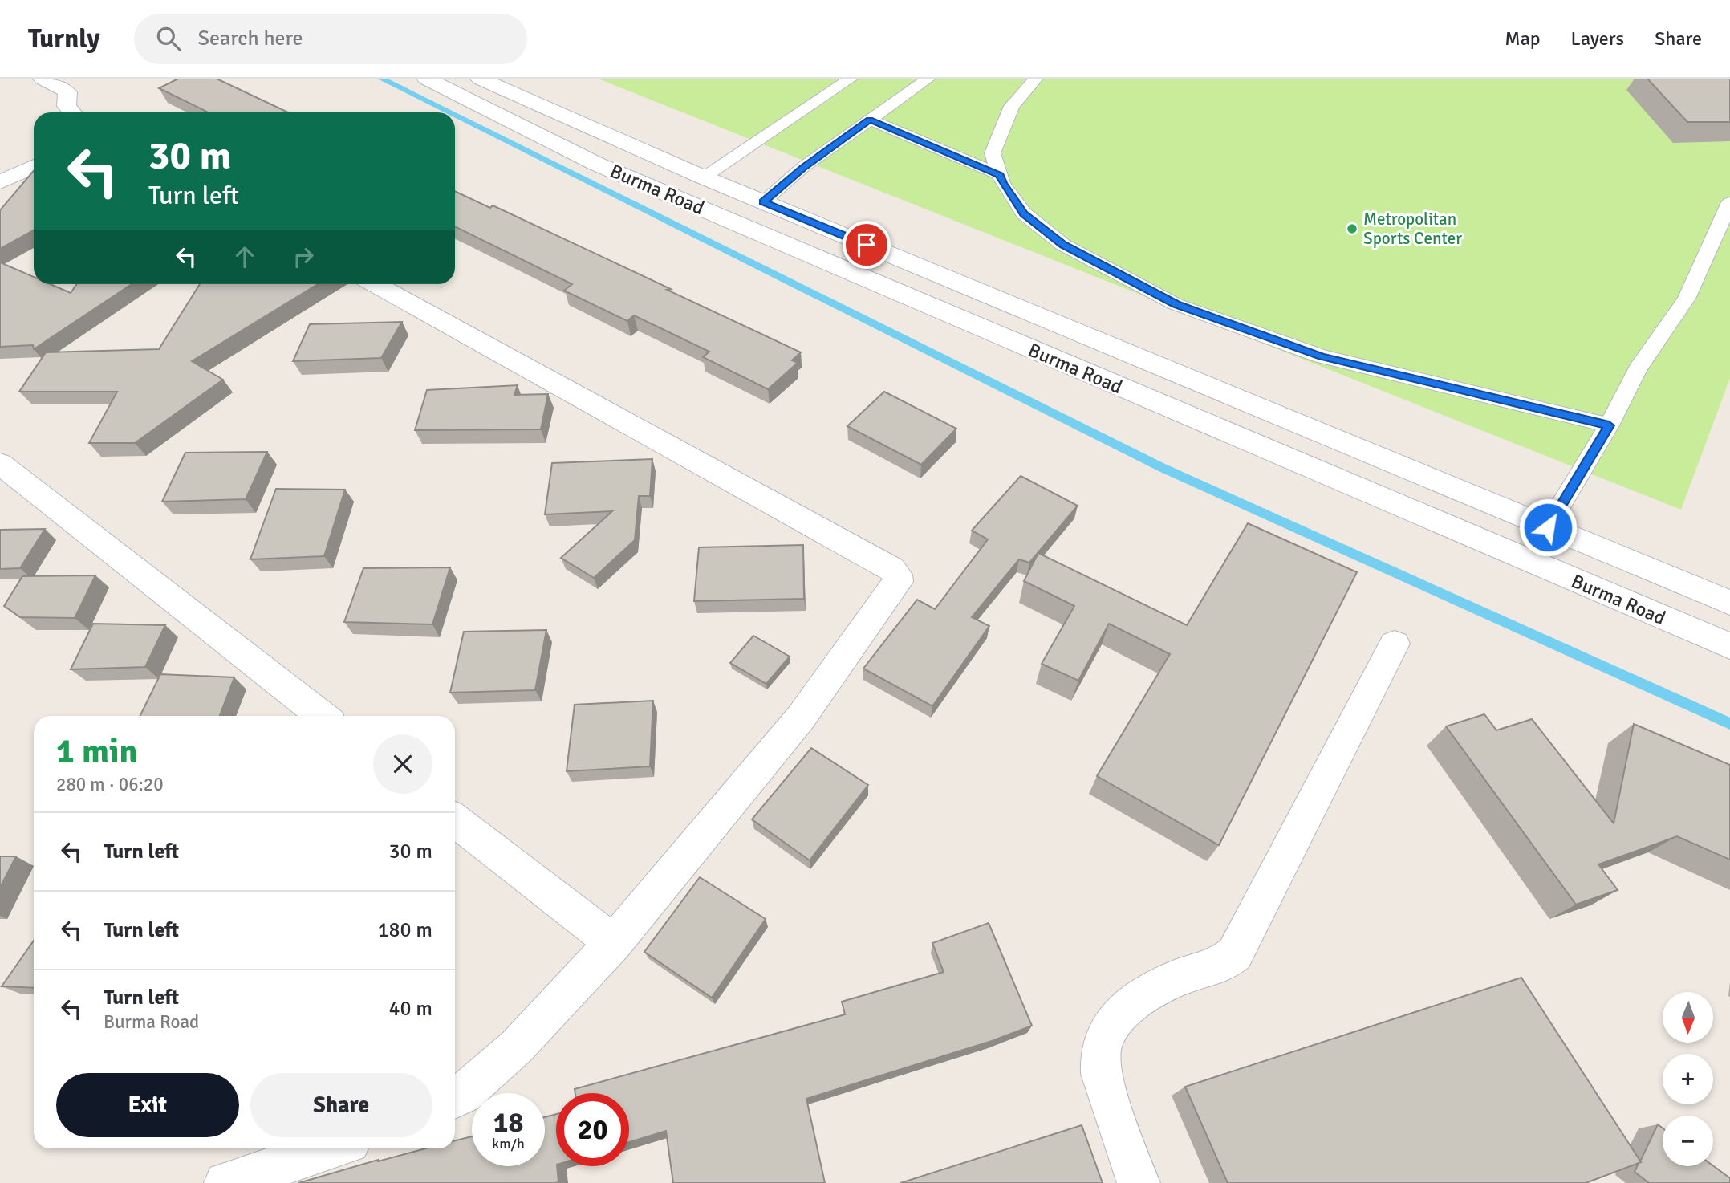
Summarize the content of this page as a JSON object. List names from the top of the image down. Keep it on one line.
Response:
{"streets":{"main road":["Burma Road"]},"places":["Metropolitan Sports Center"],"north":"bottom","page":{"header":"Turnly","search":"Search here","nav":["Map","Layers","Share"],"turn":["30 m","Turn left"],"heading":["1 min","280 m · 06:20"],"list":[{"name":"Turn left","value":"30 m"},{"name":"Turn left","value":"180 m"},{"name":"Turn left","note":"Burma Road","value":"40 m"}],"map_buttons":["+","−"],"buttons":["Exit","Share"],"speed":"18 km/h","limit":"20"}}
